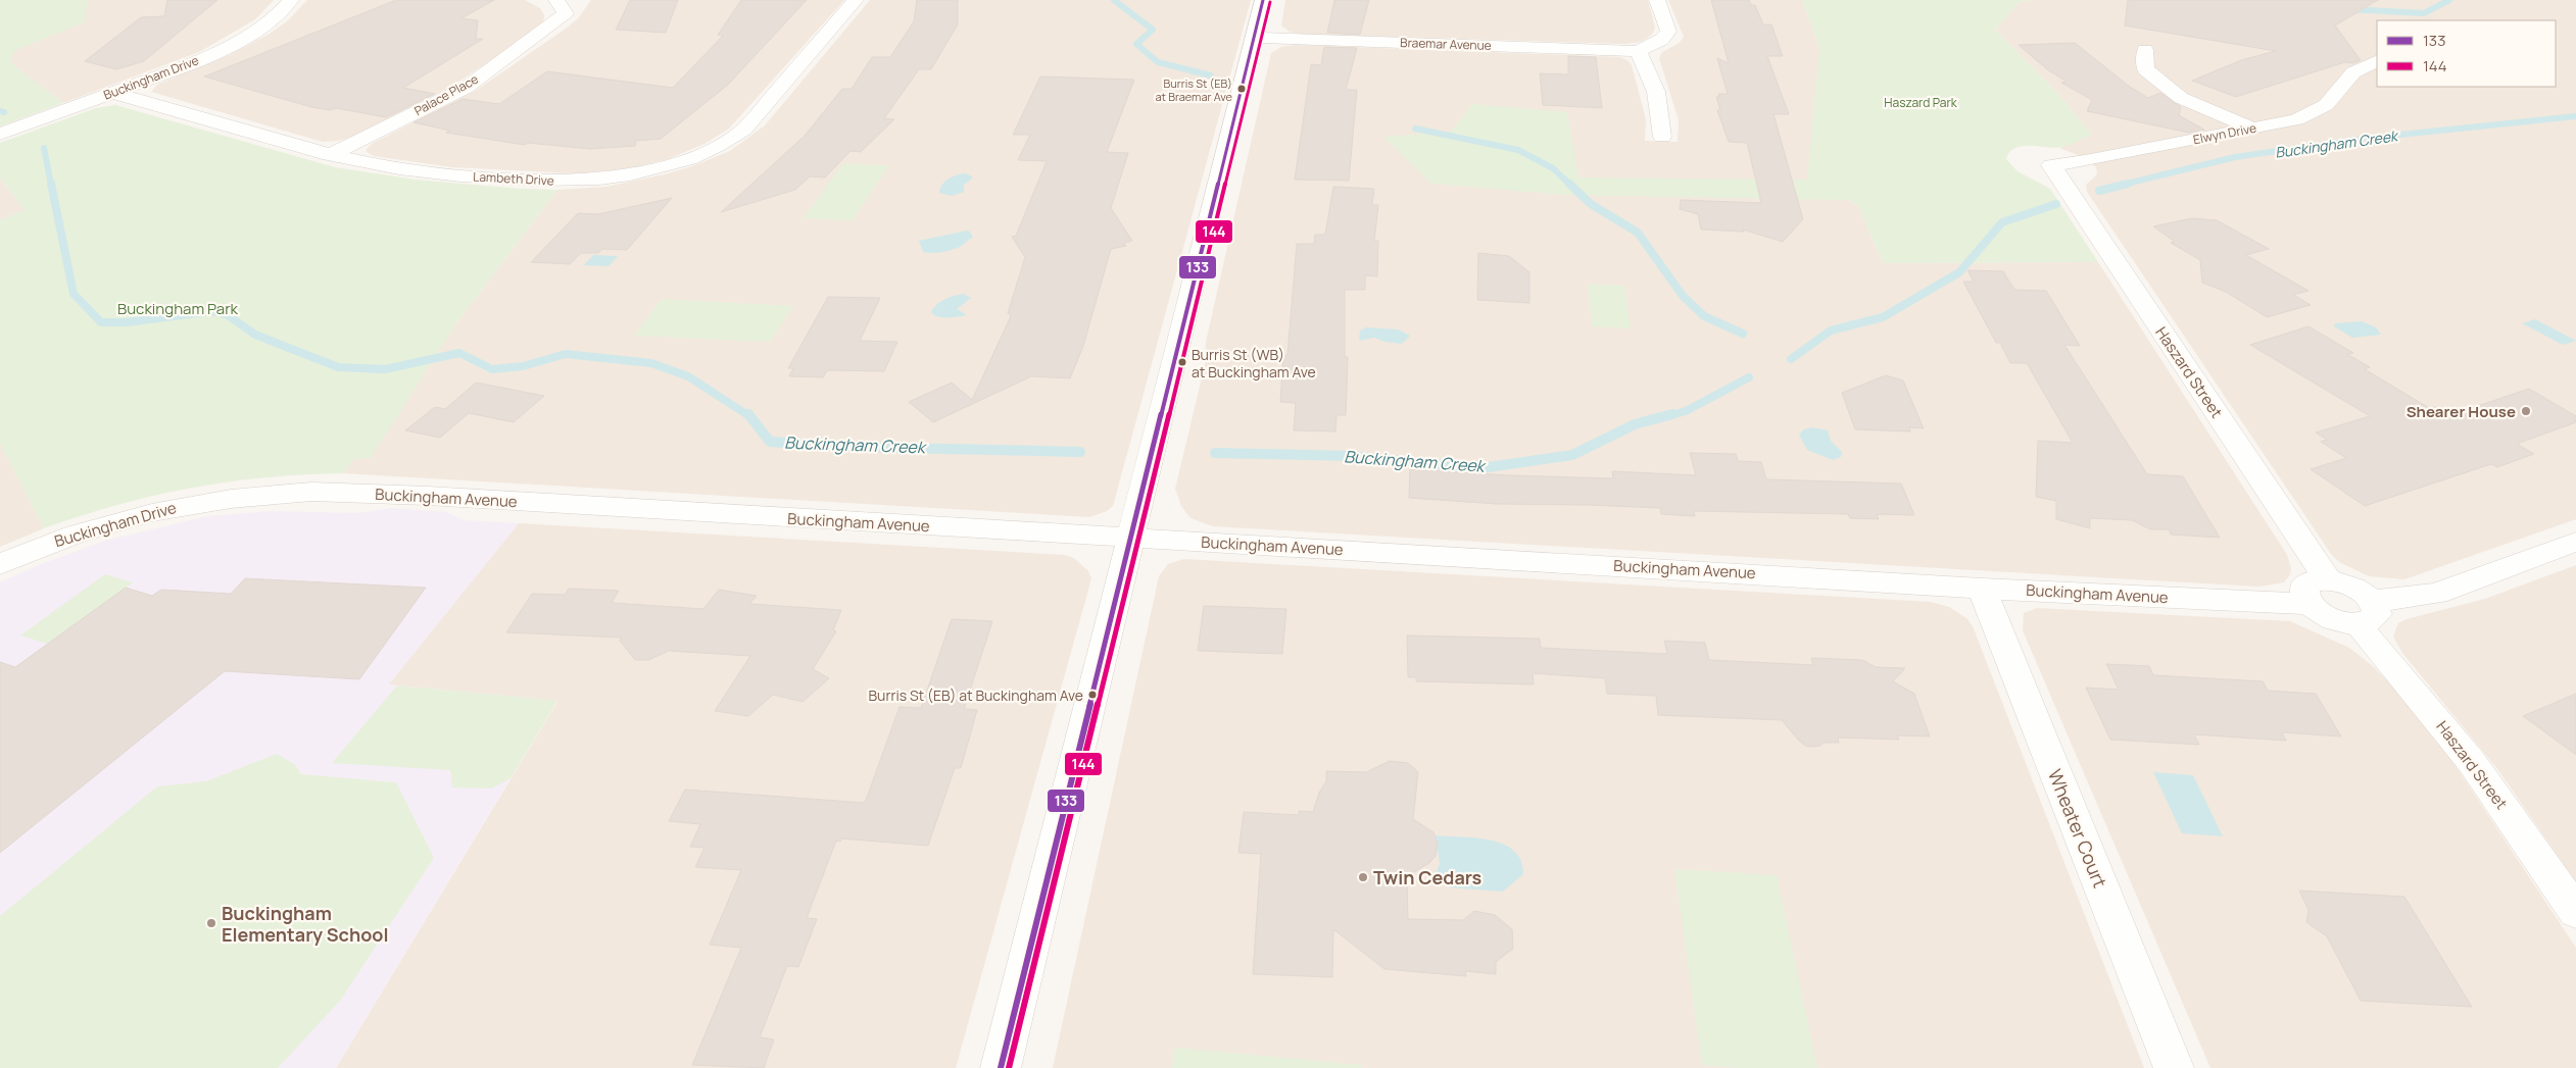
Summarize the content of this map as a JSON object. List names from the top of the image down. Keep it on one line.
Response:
{"streets":{"street":["Braemar Avenue","Buckingham Drive","Palace Place","Elwyn Drive","Lambeth Drive","Haszard Street","Buckingham Avenue","Wheater Court"]},"crossings":[["Buckingham Drive","Lambeth Drive"],["Buckingham Drive","Buckingham Avenue"],["Palace Place","Lambeth Drive"],["Elwyn Drive","Haszard Street"],["Buckingham Avenue","Wheater Court"]],"water":["Buckingham Creek"],"parks":["Haszard Park","Buckingham Park"],"places":["Burris St (EB) at Braemar Ave","Burris St (WB) at Buckingham Ave","Shearer House","Burris St (EB) at Buckingham Ave","Twin Cedars","Buckingham Elementary School"],"lines":["transit line 133","transit line 144"],"legend":["133","144"]}
